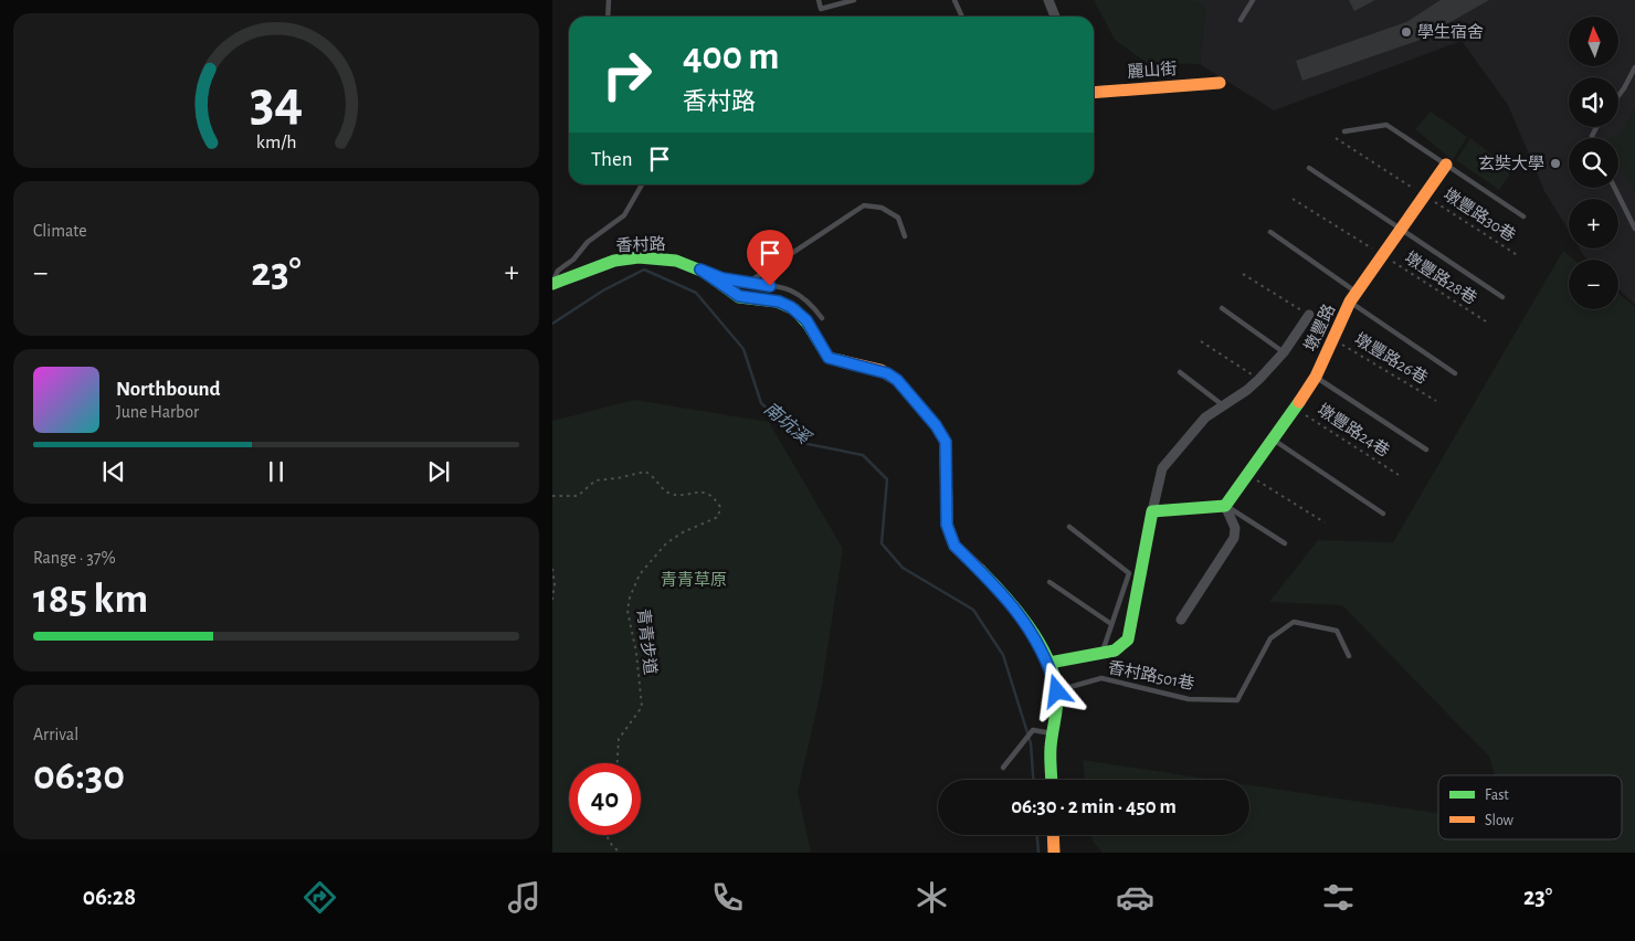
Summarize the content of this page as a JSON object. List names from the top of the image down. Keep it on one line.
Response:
{"streets":{"street":["麗山街","香村路","墩豐路"],"lane":["香村路501巷"],"path":["墩豐路30巷","墩豐路28巷","墩豐路26巷","墩豐路24巷","青青步道"]},"crossings":[["墩豐路30巷","墩豐路"],["香村路","墩豐路"],["香村路","香村路501巷"],["墩豐路28巷","墩豐路"],["墩豐路","墩豐路26巷"],["墩豐路","墩豐路24巷"]],"water":["南坑溪"],"parks":["青青草原"],"places":["學生宿舍","玄奘大學"],"legend":["Fast","Slow"],"north":"top","page":{"map_buttons":["+","−"],"turn":["400 m","香村路"],"then":"Then","tile":["Climate",["Range · 37%","185 km"],["Arrival","06:30"]],"heat":["−","23°","+"],"song":["Northbound","June Harbor"],"limit":"40","trip":"06:30 · 2 min · 450 m","tabs":["06:28","23°"],"gauge":["34","km/h"]}}
